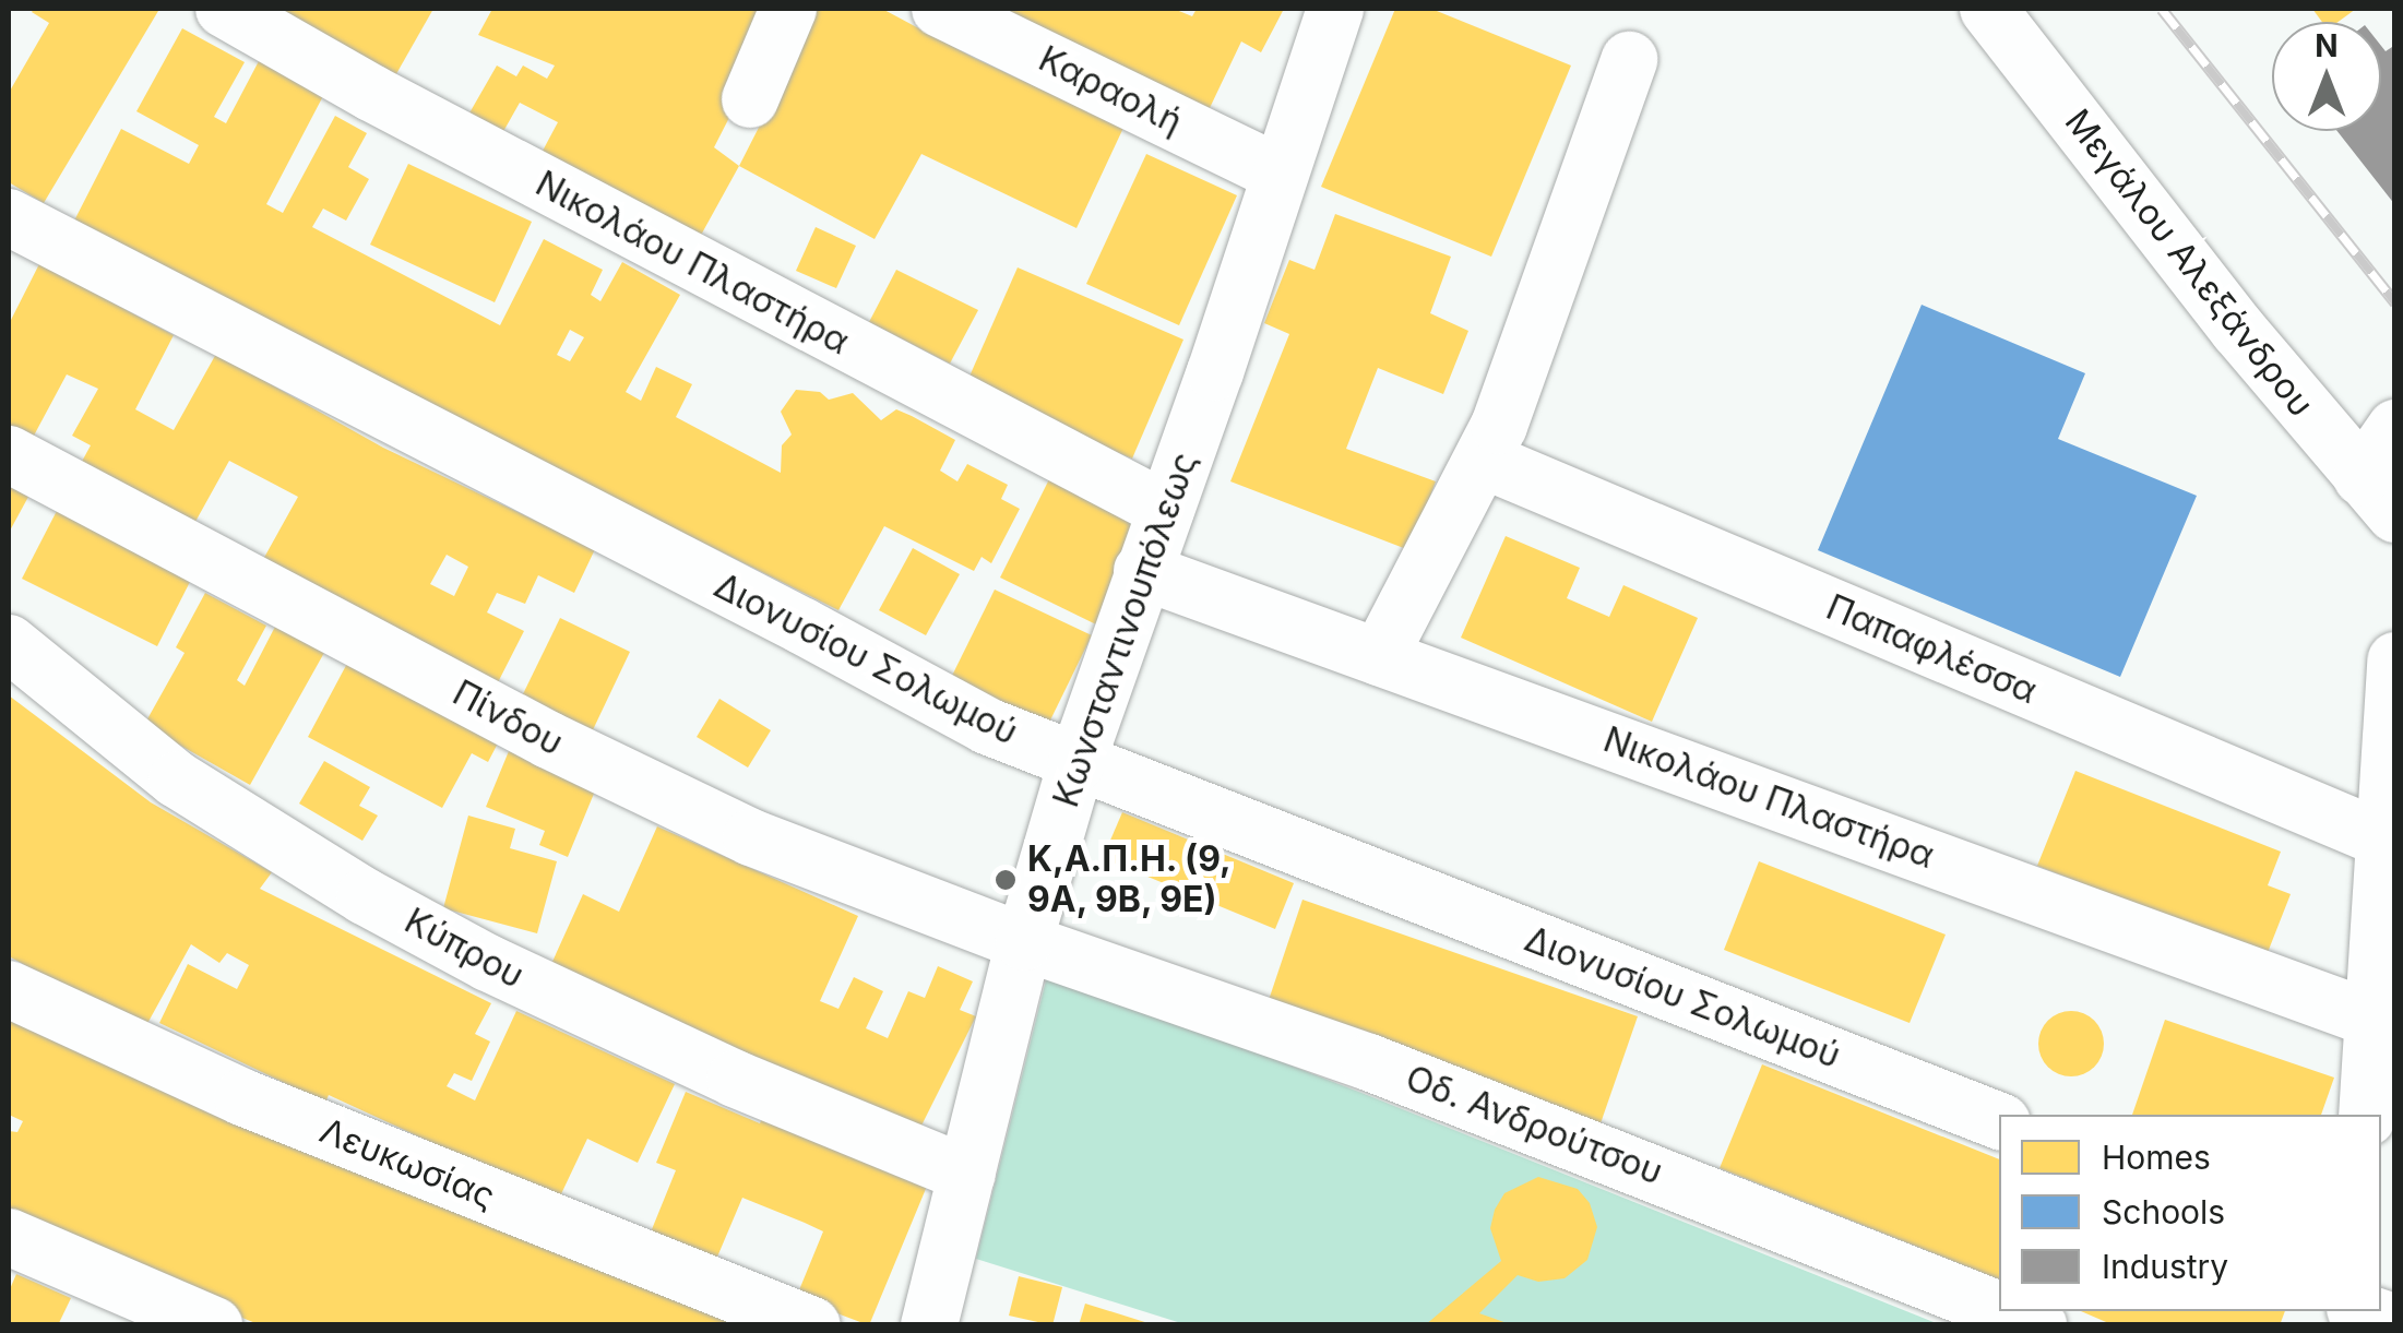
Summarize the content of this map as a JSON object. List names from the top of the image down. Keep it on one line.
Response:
{"streets":{"street":["Καραολή","Νικολάου Πλαστήρα","Μεγάλου Αλεξάνδρου","Κωνσταντινουπόλεως","Παπαφλέσσα","Διονυσίου Σολωμού","Πίνδου","Κύπρου","Οδ. Ανδρούτσου","Λευκωσίας"]},"crossings":[["Καραολή","Κωνσταντινουπόλεως"],["Νικολάου Πλαστήρα","Κωνσταντινουπόλεως"],["Κωνσταντινουπόλεως","Διονυσίου Σολωμού"],["Κωνσταντινουπόλεως","Πίνδου"],["Κωνσταντινουπόλεως","Κύπρου"],["Κωνσταντινουπόλεως","Οδ. Ανδρούτσου"],["Πίνδου","Οδ. Ανδρούτσου"]],"places":["Κ,Α.Π.Η. (9, 9Α, 9Β, 9Ε)"],"legend":["Homes","Schools","Industry"],"north":"top"}
